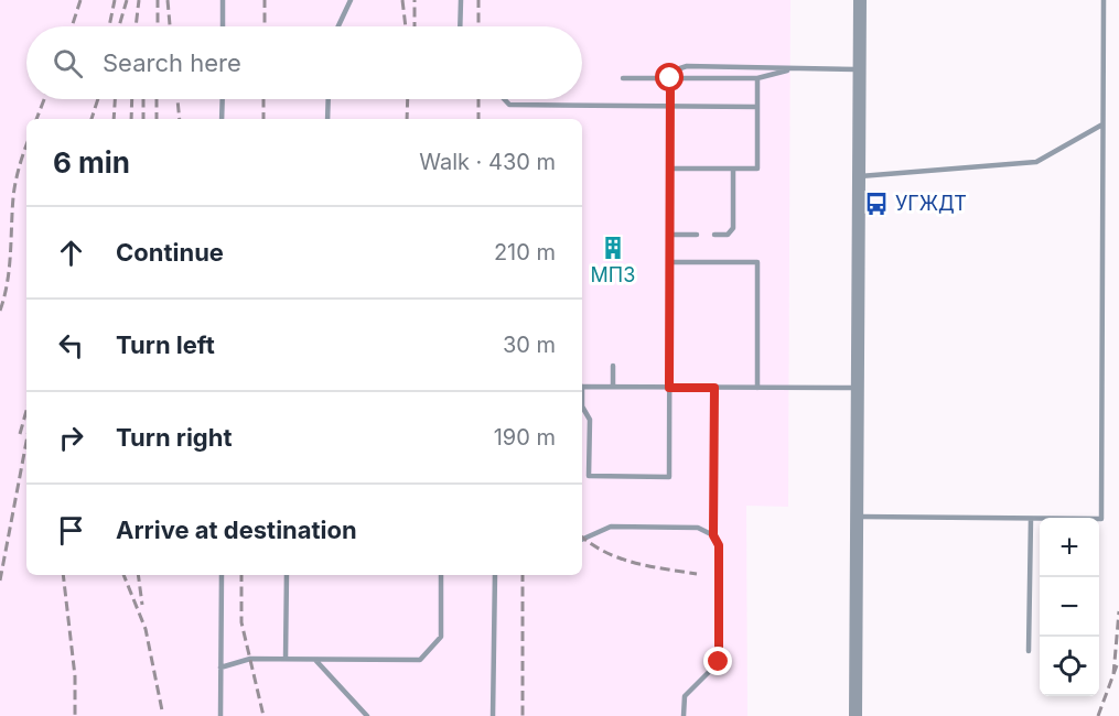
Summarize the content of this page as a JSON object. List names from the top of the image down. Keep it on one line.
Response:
{"places":{"bus stop":["УГЖДТ"],"building":["МПЗ"]},"page":{"search":"Search here","heading":["6 min","Walk · 430 m"],"list":[["Continue","210 m"],["Turn left","30 m"],["Turn right","190 m"],"Arrive at destination"],"map_buttons":["+","−"]}}
